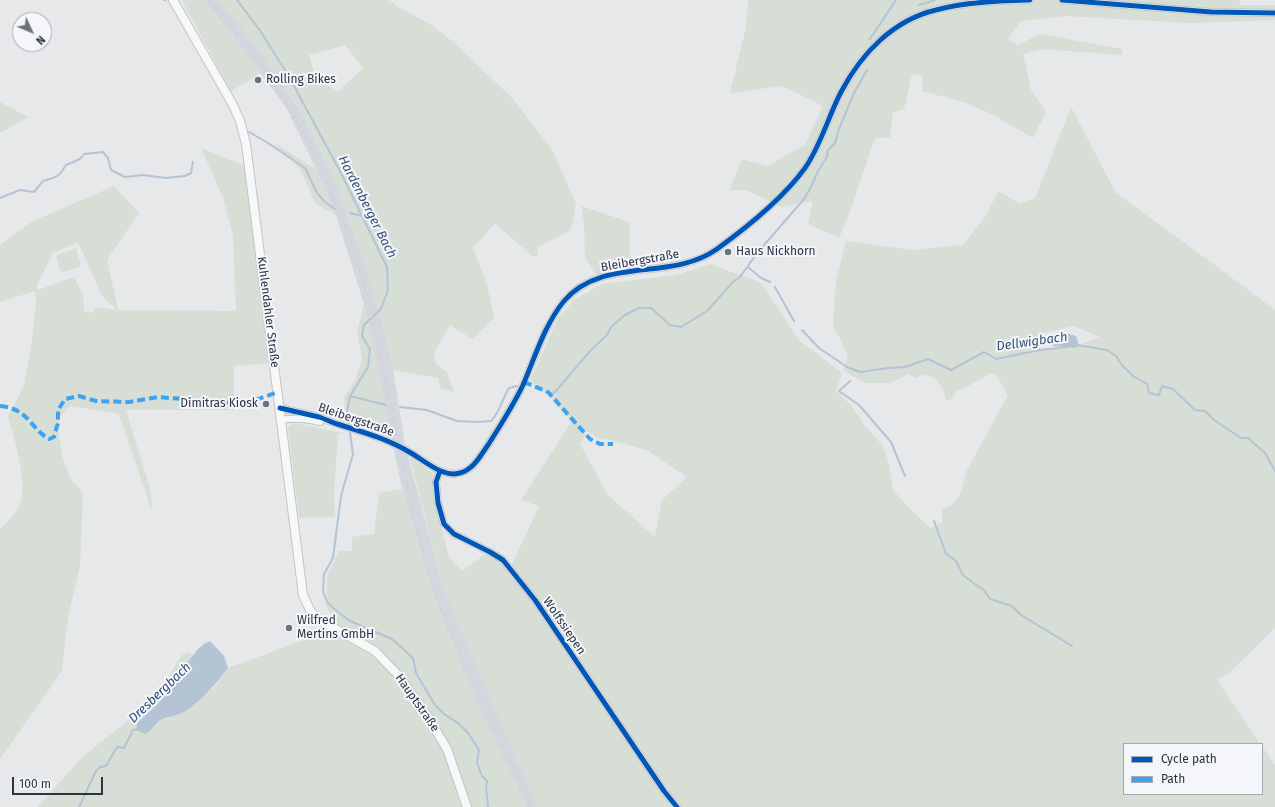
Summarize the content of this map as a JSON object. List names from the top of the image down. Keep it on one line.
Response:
{"streets":{"main road":["Kuhlendahler Straße","Hauptstraße"],"street":["Bleibergstraße","Wolfssiepen"]},"crossings":[["Bleibergstraße","Kuhlendahler Straße"],["Bleibergstraße","Wolfssiepen"],["Kuhlendahler Straße","Hauptstraße"]],"water":["Hardenberger Bach","Dellwigbach","Dresbergbach"],"places":["Rolling Bikes","Haus Nickhorn","Dimitras Kiosk","Wilfred Mertins GmbH"],"legend":["Cycle path","Path"],"scale_bar":"100 m","north":"bottom right"}
